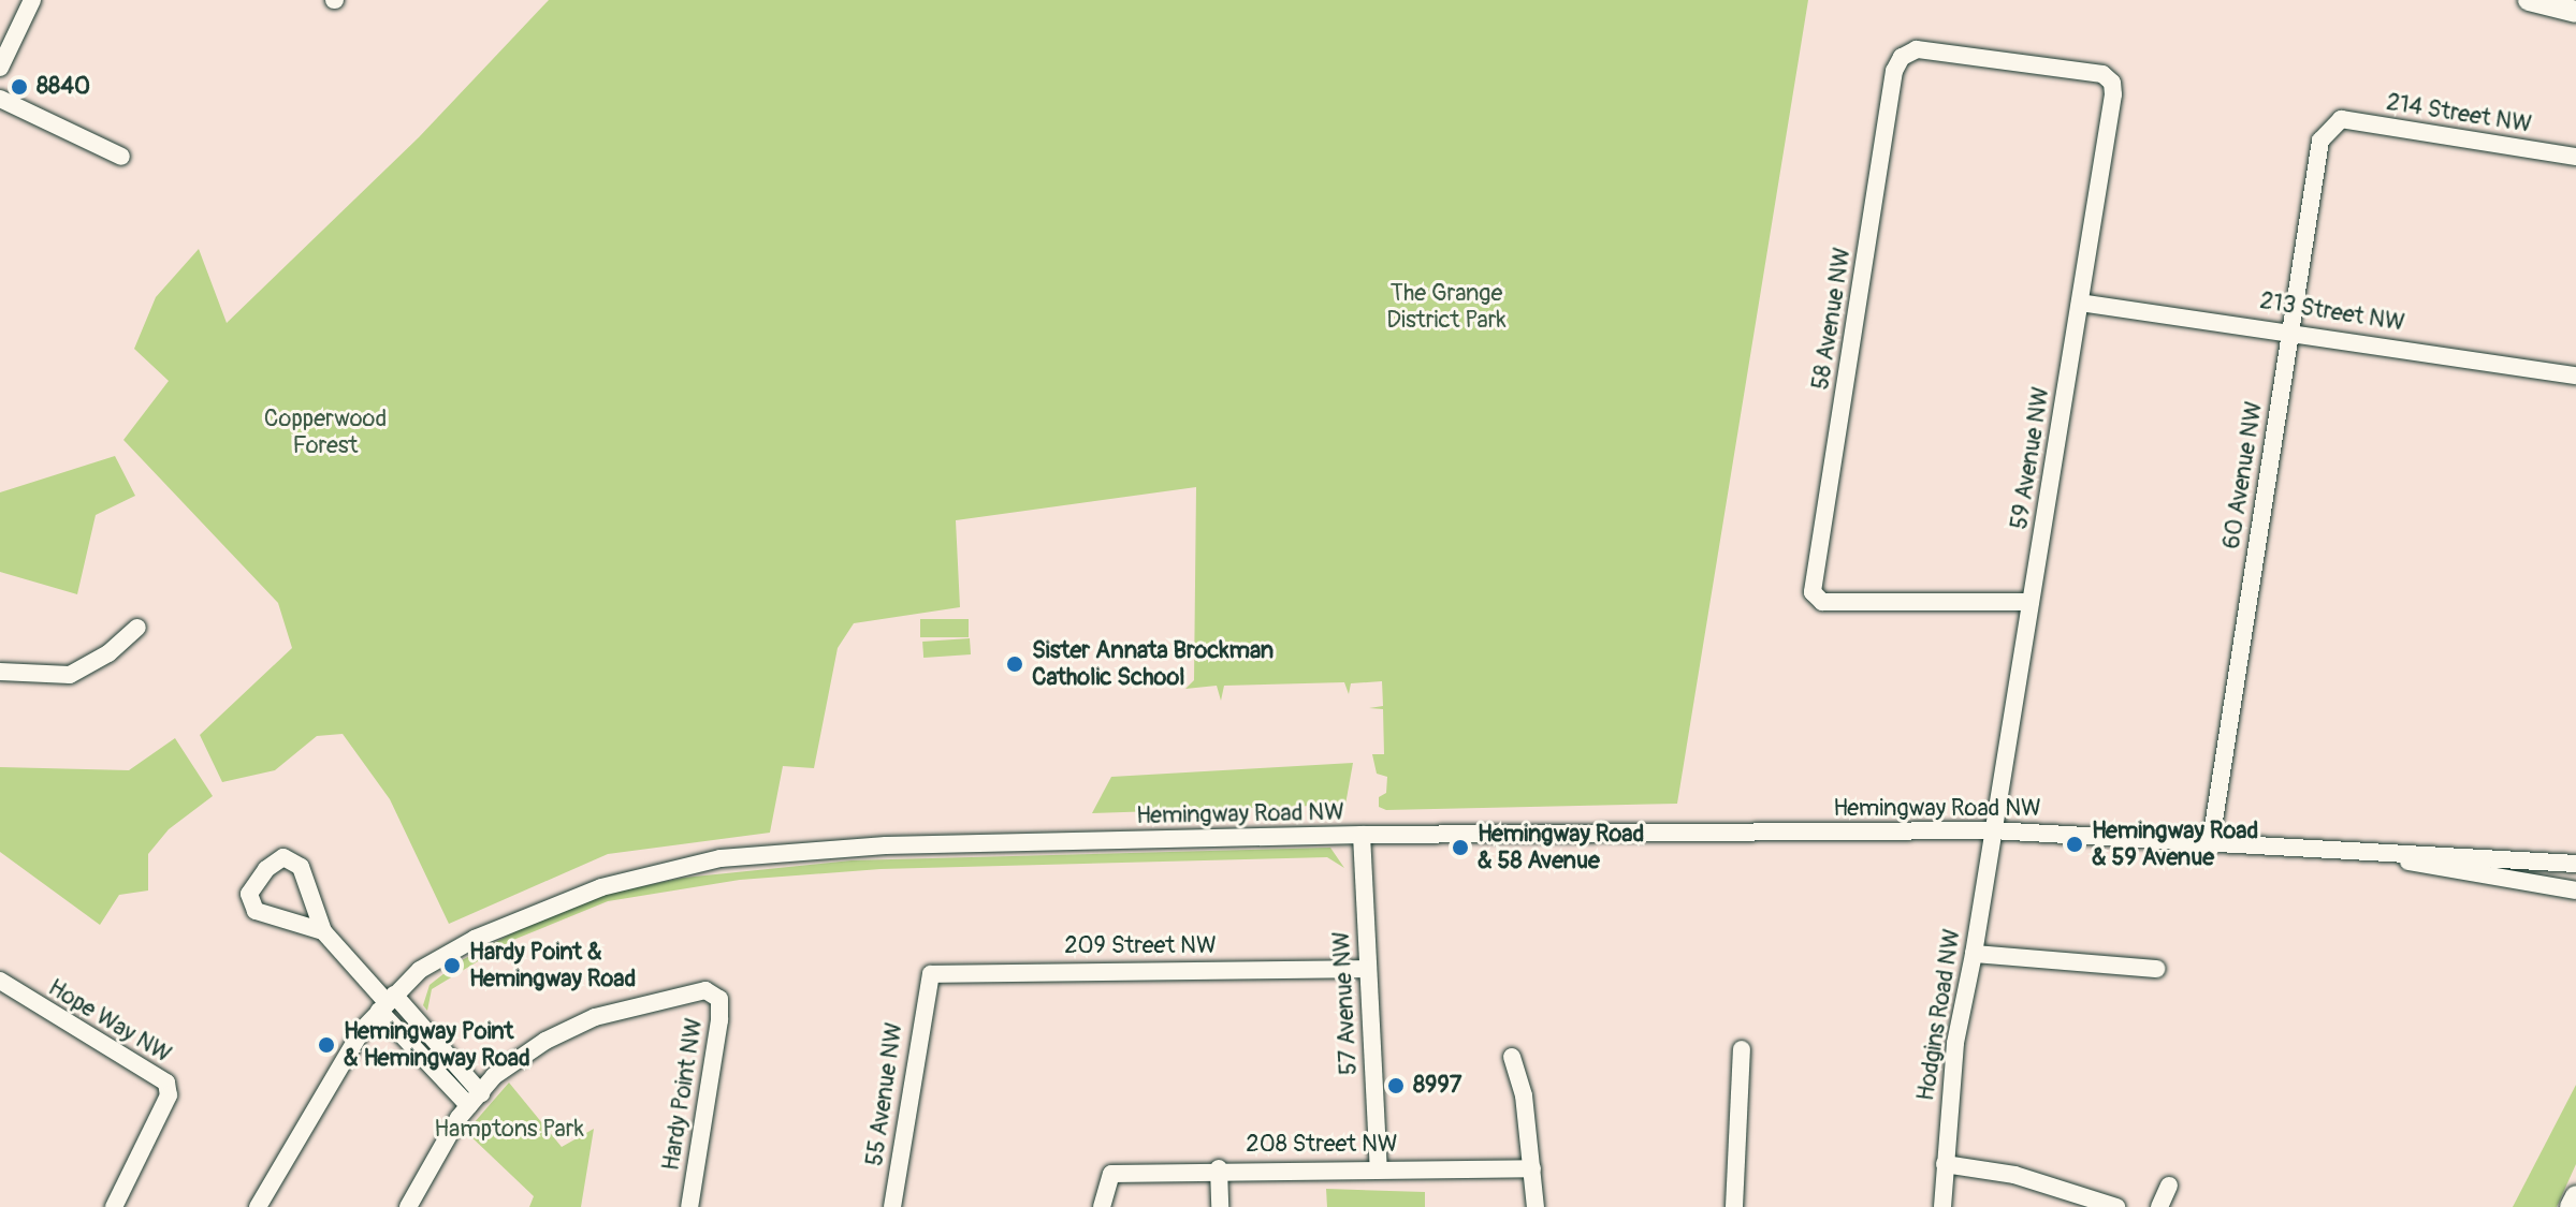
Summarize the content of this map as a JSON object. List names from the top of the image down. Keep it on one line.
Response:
{"streets":{"street":["214 Street NW","213 Street NW","58 Avenue NW","59 Avenue NW","60 Avenue NW","Hemingway Road NW","209 Street NW","57 Avenue NW","Hodgins Road NW","Hope Way NW","Hardy Point NW","55 Avenue NW","208 Street NW"]},"crossings":[["214 Street NW","60 Avenue NW"],["213 Street NW","59 Avenue NW"],["213 Street NW","60 Avenue NW"],["58 Avenue NW","59 Avenue NW"],["59 Avenue NW","Hemingway Road NW"],["59 Avenue NW","Hodgins Road NW"],["60 Avenue NW","Hemingway Road NW"],["Hemingway Road NW","57 Avenue NW"],["Hemingway Road NW","Hodgins Road NW"],["209 Street NW","57 Avenue NW"],["209 Street NW","55 Avenue NW"],["57 Avenue NW","208 Street NW"]],"parks":["The Grange District Park","Copperwood Forest","Hamptons Park"],"places":["8840","Sister Annata Brockman Catholic School","Hemingway Road & 59 Avenue","Hemingway Road & 58 Avenue","Hardy Point & Hemingway Road","Hemingway Point & Hemingway Road","8997"]}
